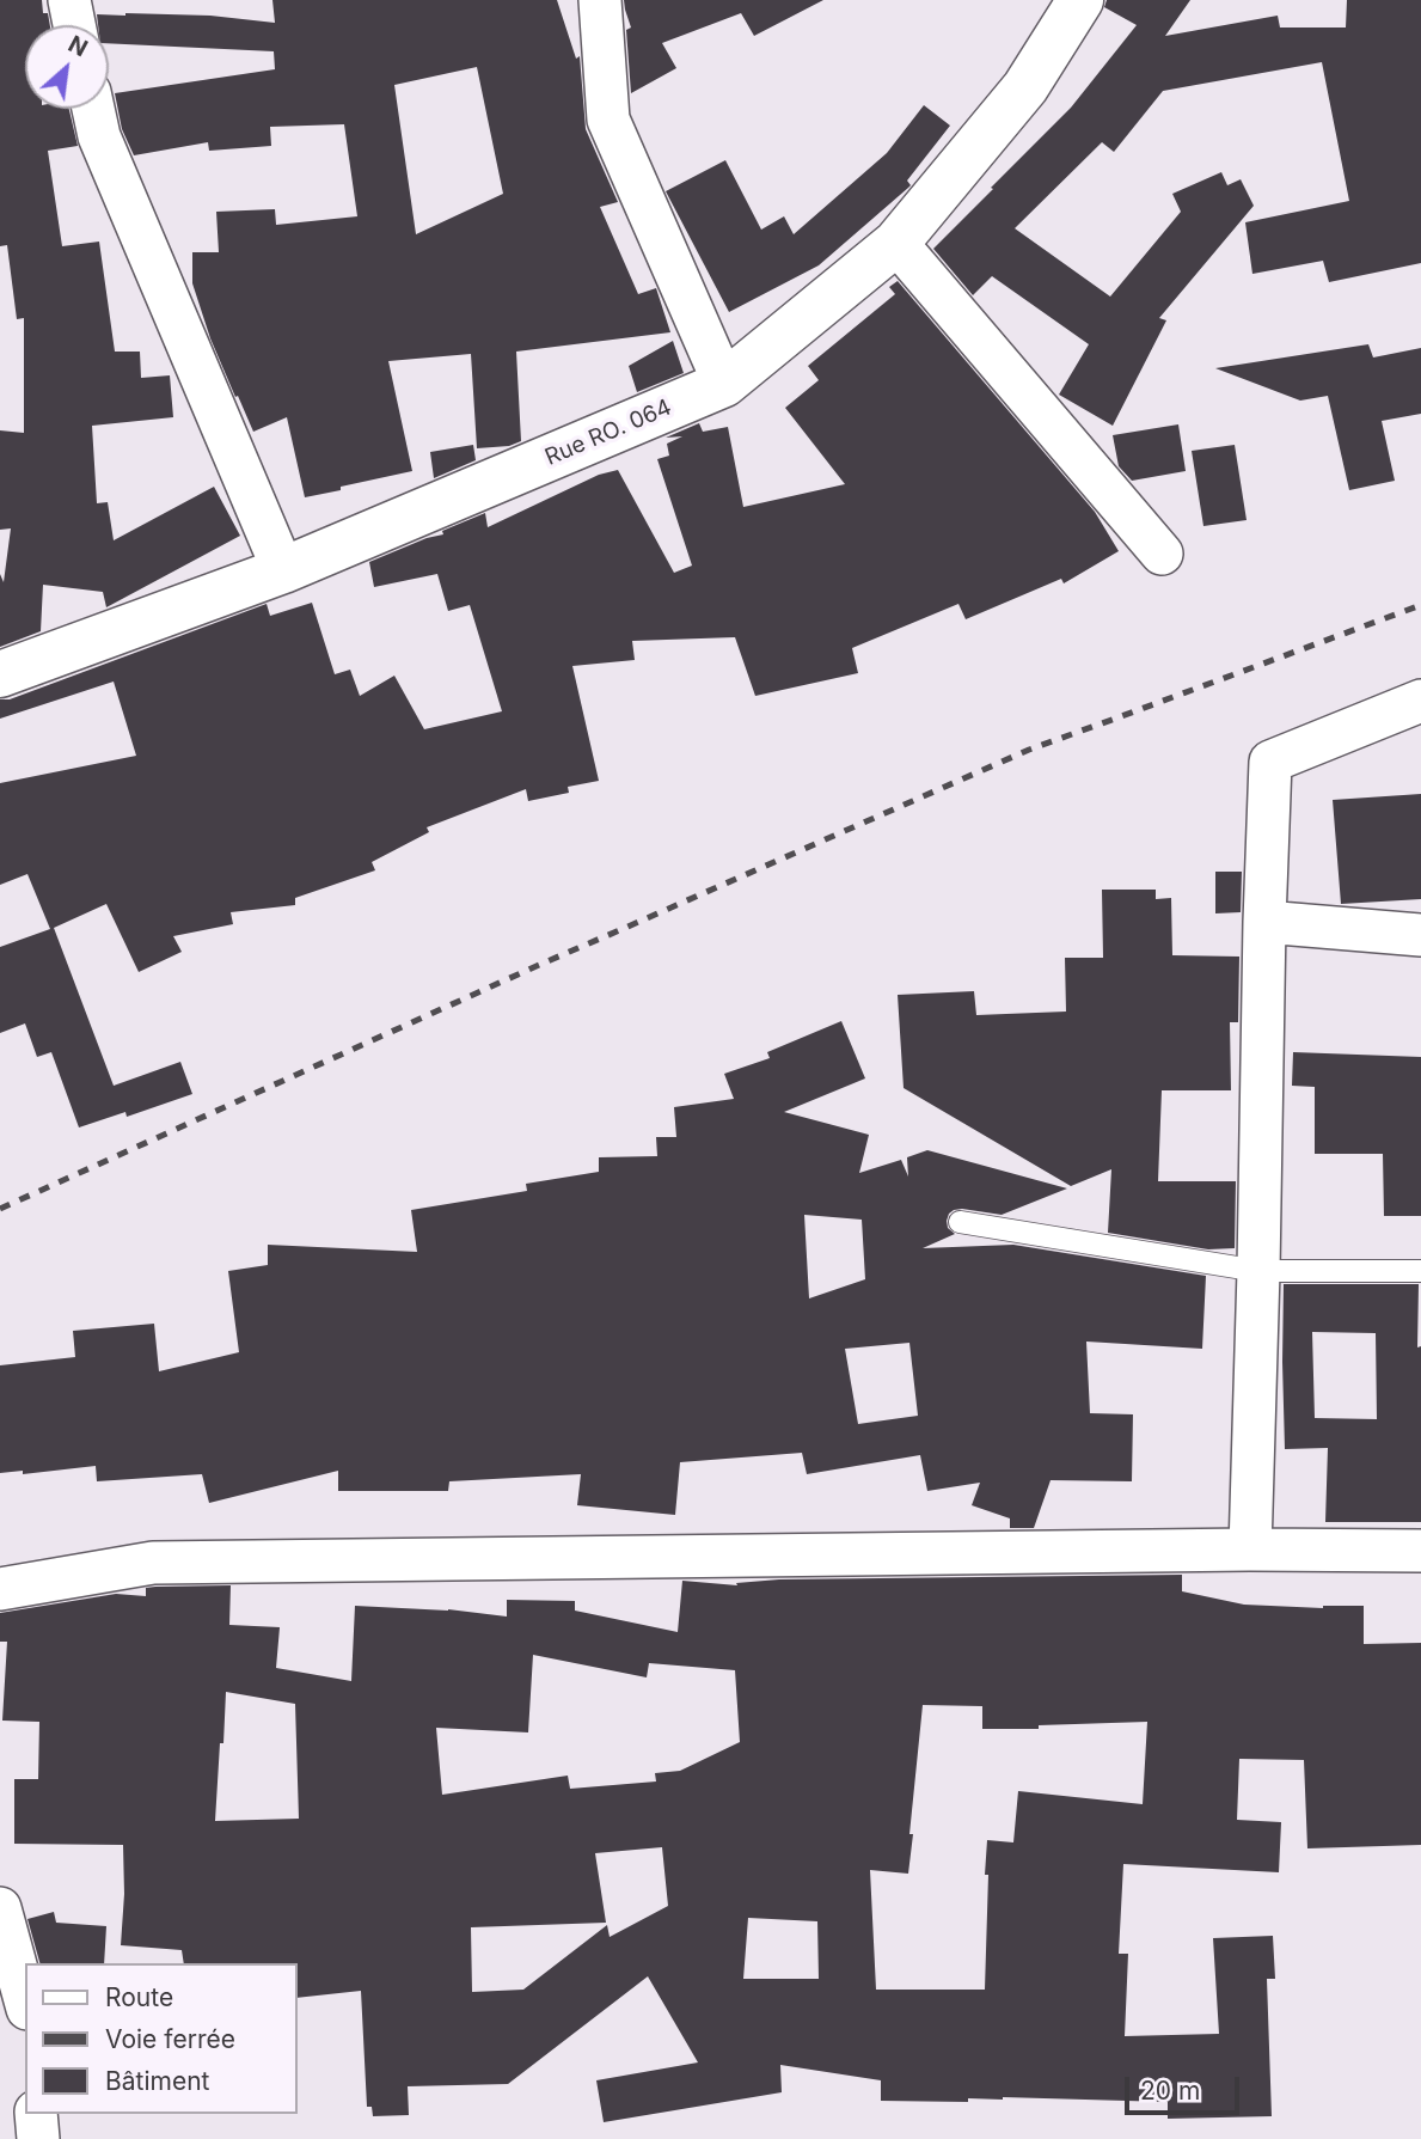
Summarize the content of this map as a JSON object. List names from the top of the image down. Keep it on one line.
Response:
{"streets":{"street":["Rue RO. 064"]},"legend":["Route","Voie ferrée","Bâtiment"],"scale_bar":"20 m","north":"top right"}
